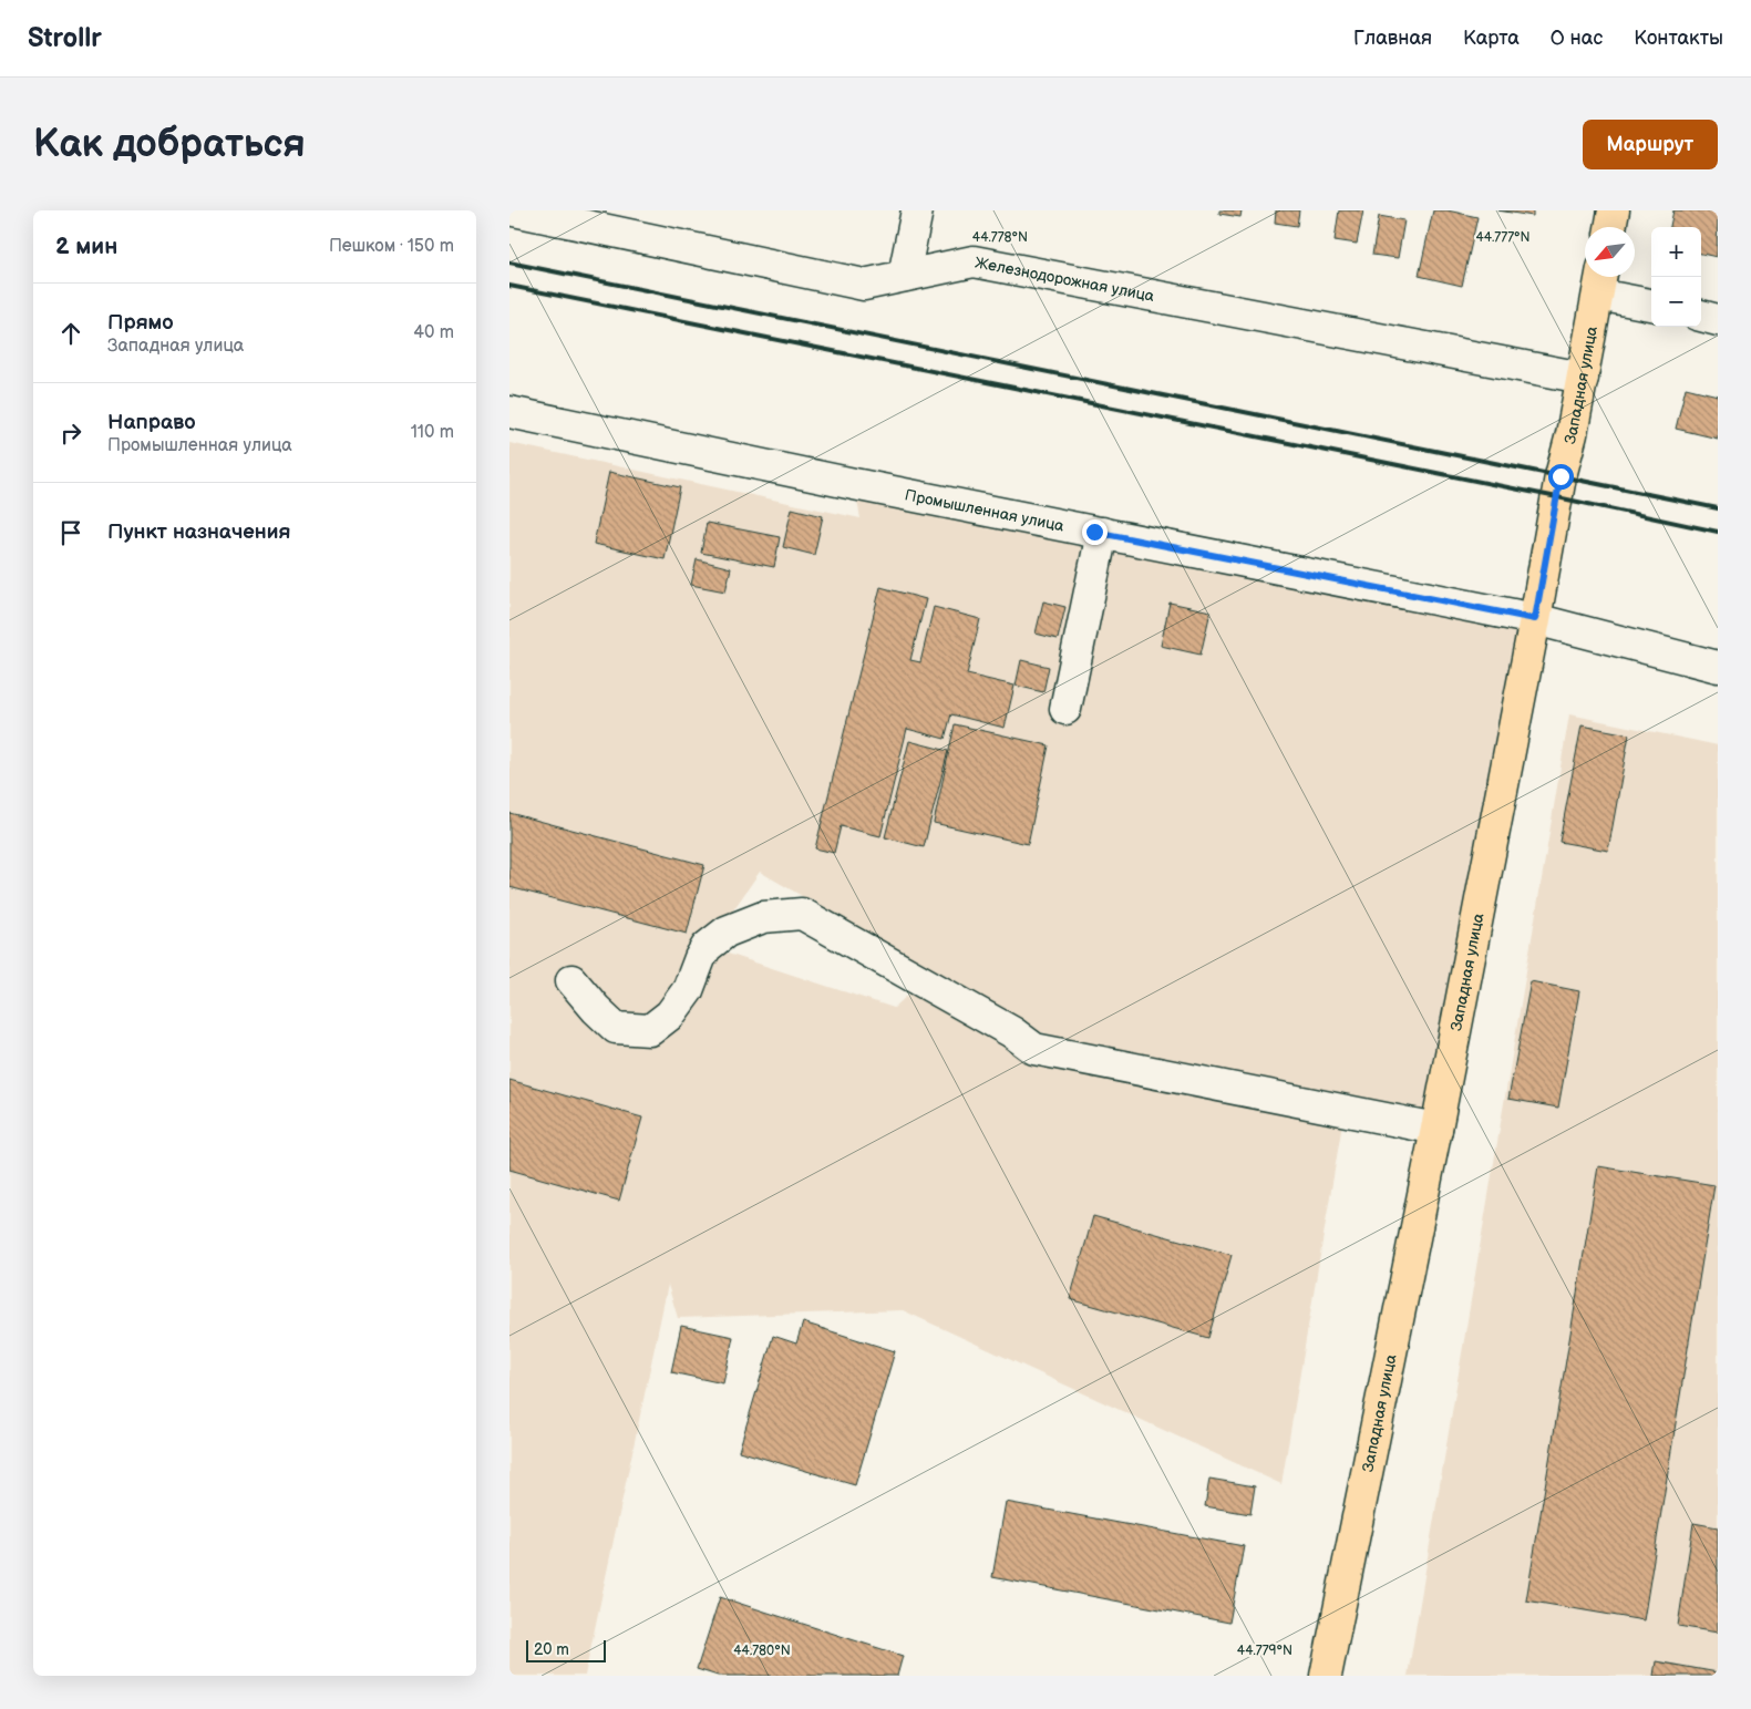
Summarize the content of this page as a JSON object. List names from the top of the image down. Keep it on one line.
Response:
{"streets":{"main road":["Западная улица"],"street":["Железнодорожная улица","Промышленная улица"]},"crossings":[["Железнодорожная улица","Западная улица"],["Западная улица","Промышленная улица"]],"scale_bar":"20 m","north":"bottom left","page":{"header":"Strollr","nav":["Главная","Карта","О нас","Контакты"],"buttons":"Маршрут","title":"Как добраться","heading":["2 мин","Пешком · 150 m"],"map_buttons":["+","−"],"list":[["Прямо","Западная улица","40 m"],["Направо","Промышленная улица","110 m"],"Пункт назначения"],"scale":"20 m"},"coordinates":["44.778°N","44.777°N","44.780°N","44.779°N"]}
